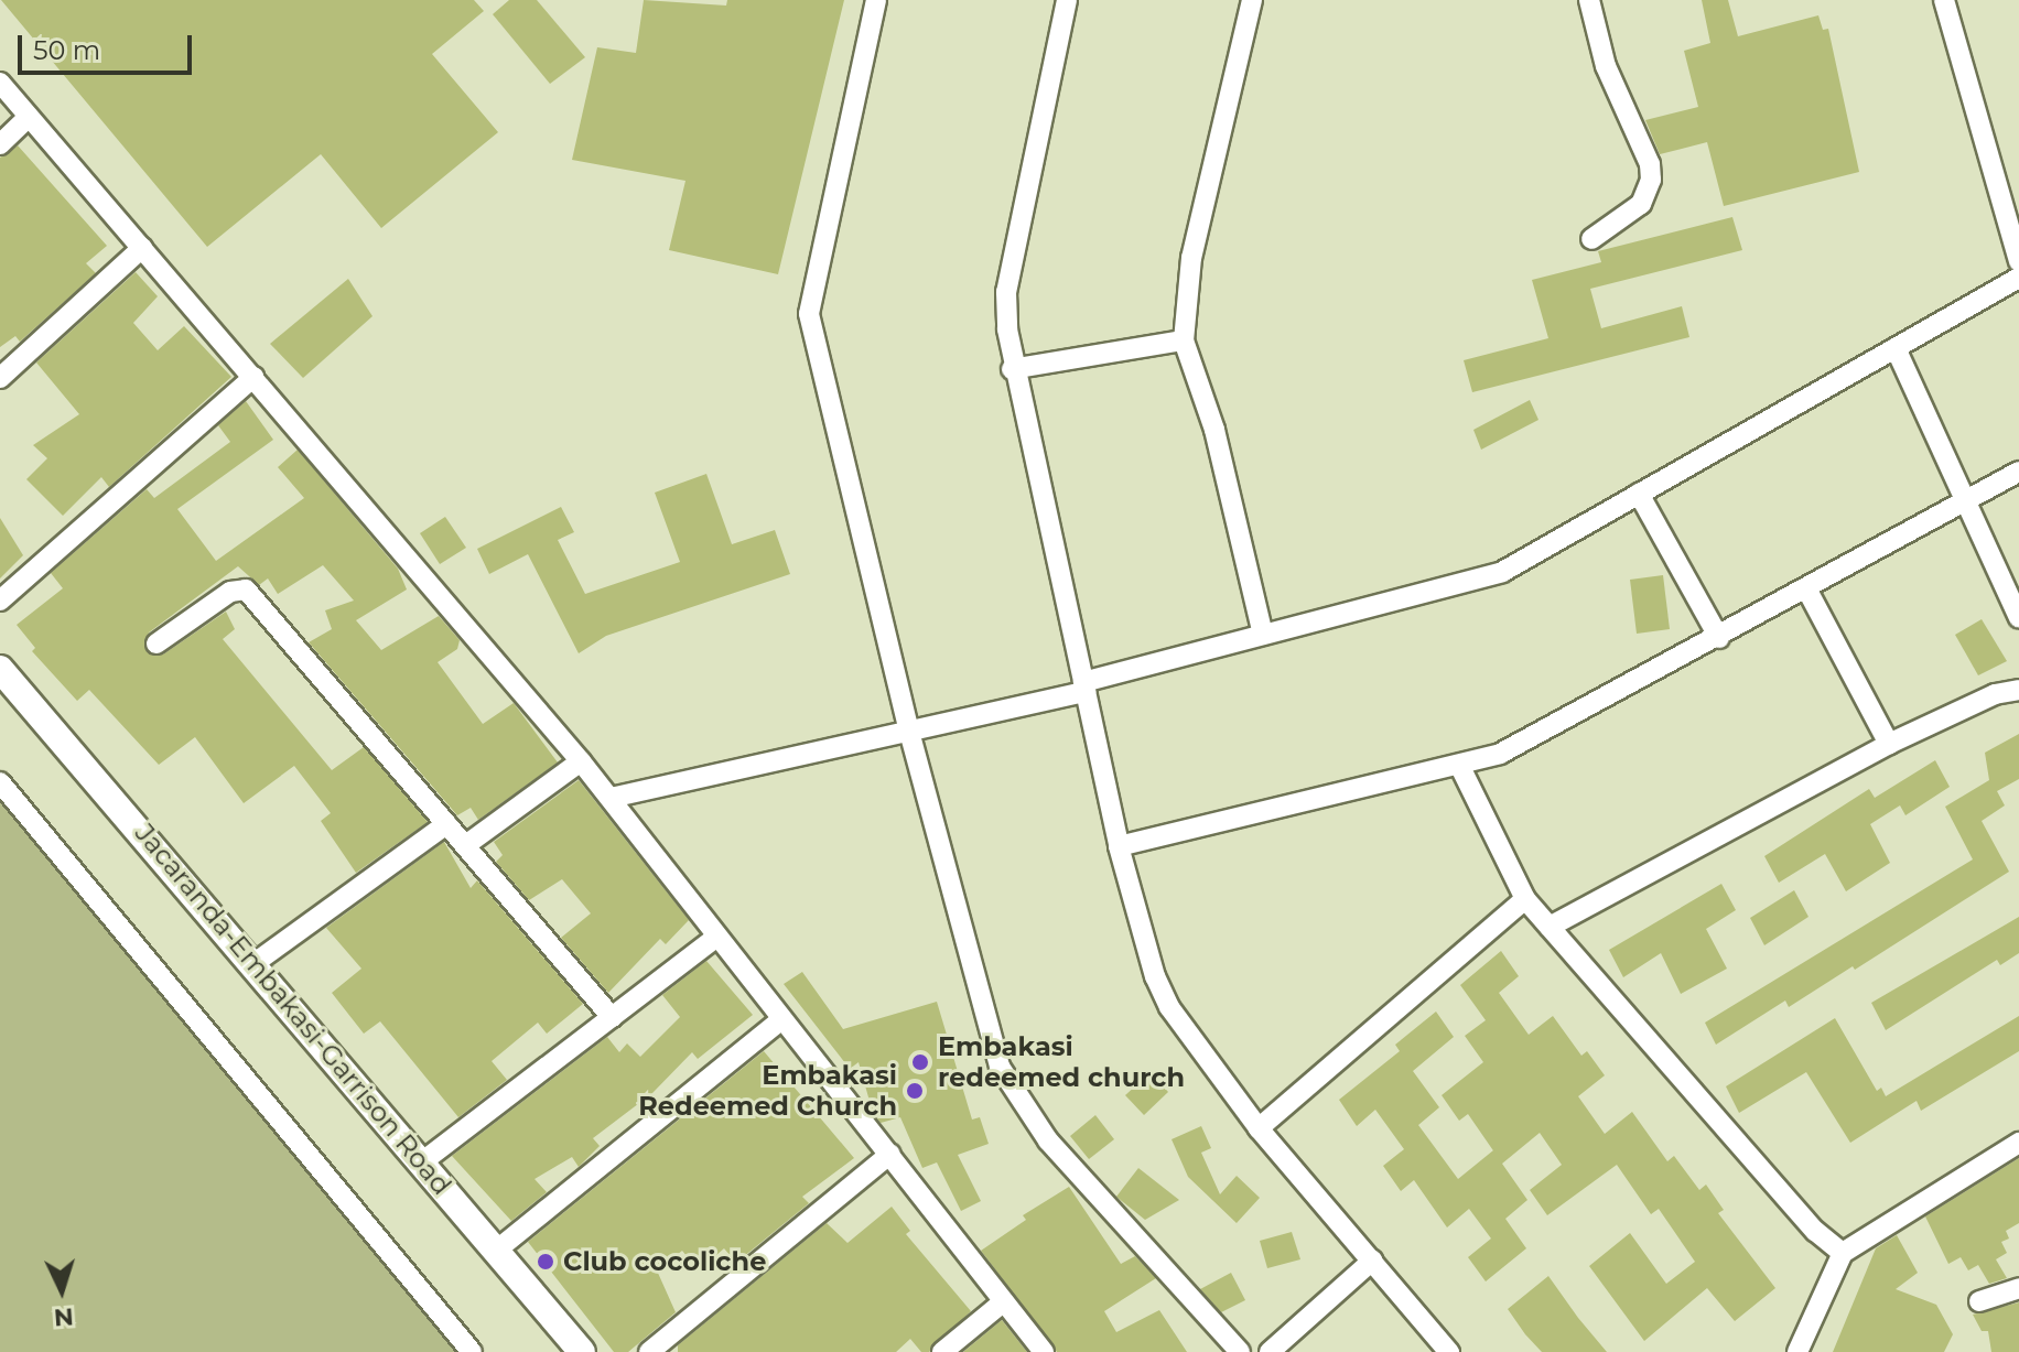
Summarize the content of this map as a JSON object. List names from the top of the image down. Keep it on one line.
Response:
{"streets":{"street":["Jacaranda-Embakasi-Garrison Road"]},"places":["Embakasi redeemed church","Embakasi Redeemed Church","Club cocoliche"],"scale_bar":"50 m","north":"bottom"}
